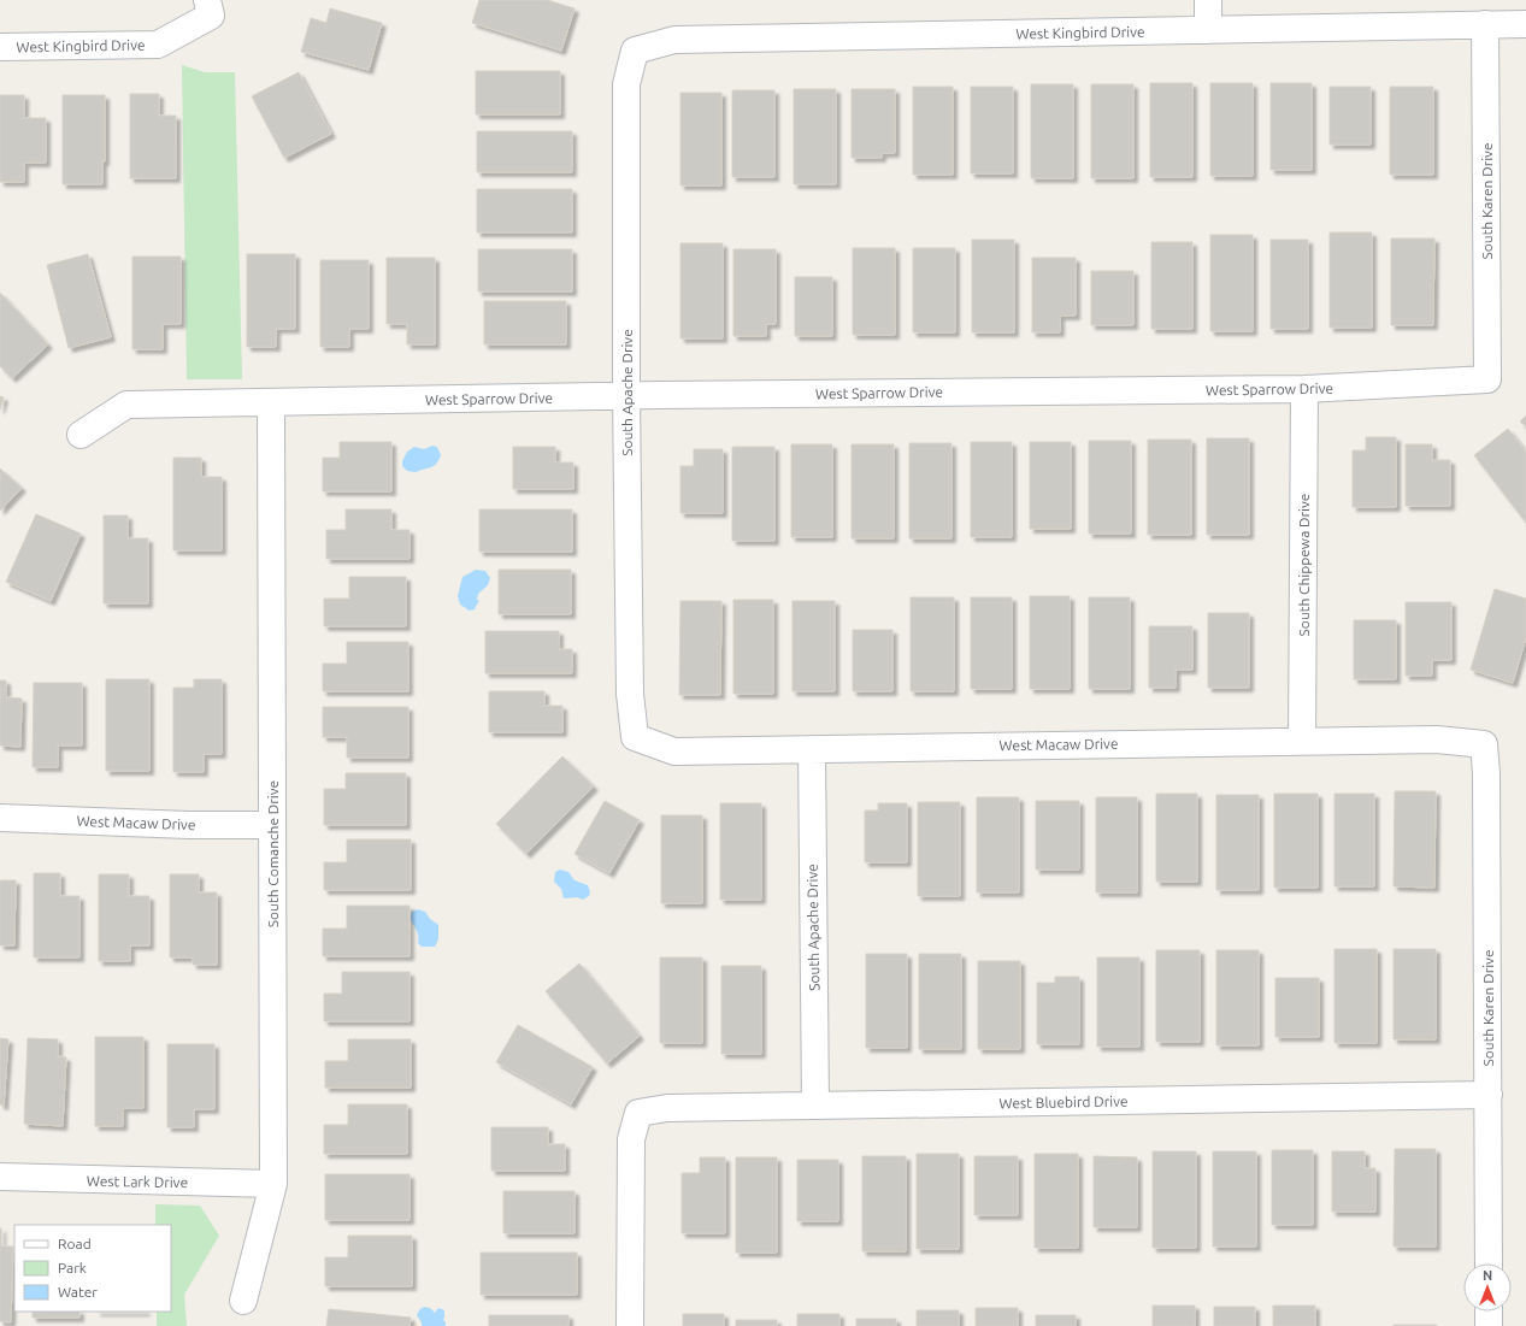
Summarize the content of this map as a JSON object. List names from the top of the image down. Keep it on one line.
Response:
{"streets":{"street":["West Kingbird Drive","South Karen Drive","West Sparrow Drive","South Apache Drive","South Chippewa Drive","West Macaw Drive","South Comanche Drive","West Bluebird Drive","West Lark Drive"]},"crossings":[["West Kingbird Drive","South Karen Drive"],["West Kingbird Drive","South Apache Drive"],["South Karen Drive","West Sparrow Drive"],["South Karen Drive","West Macaw Drive"],["South Karen Drive","West Bluebird Drive"],["West Sparrow Drive","South Apache Drive"],["West Sparrow Drive","South Chippewa Drive"],["West Sparrow Drive","South Comanche Drive"],["South Apache Drive","West Macaw Drive"],["South Apache Drive","West Bluebird Drive"],["South Chippewa Drive","West Macaw Drive"],["West Macaw Drive","South Comanche Drive"],["South Comanche Drive","West Lark Drive"]],"legend":["Road","Park","Water"],"north":"top"}
